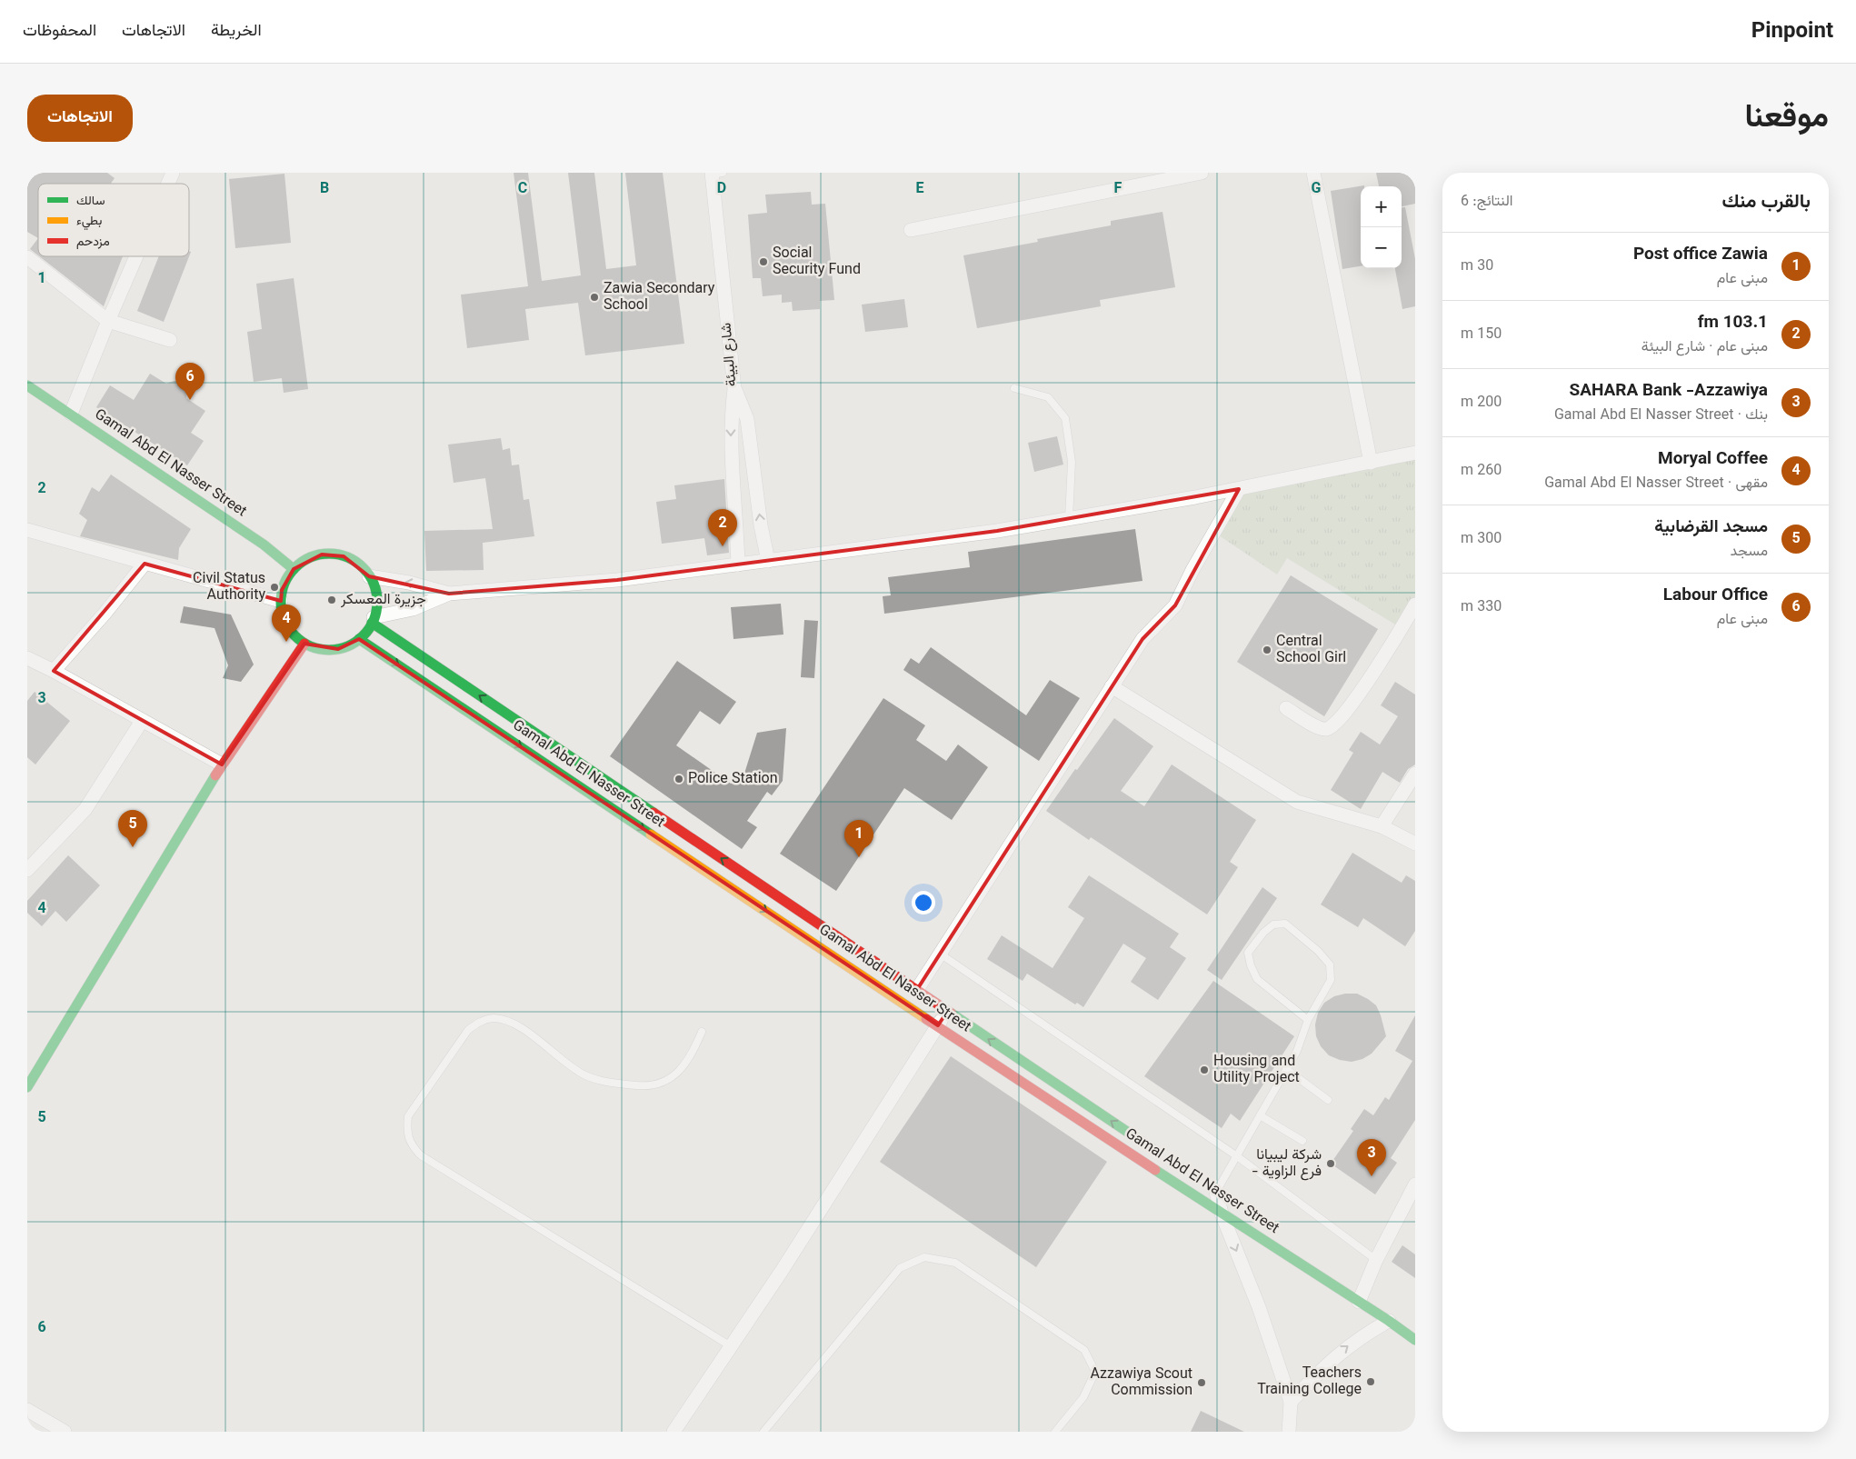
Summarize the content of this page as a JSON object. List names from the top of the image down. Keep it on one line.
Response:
{"streets":{"main road":["Gamal Abd El Nasser Street"],"street":["شارع البيئة"]},"places":["Social Security Fund","Zawia Secondary School","Civil Status Authority","جزيرة المعسكر","Central School Girl","Police Station","Housing and Utility Project","شركة ليبيانا - فرع الزاوية","Teachers Training College","Azzawiya Scout Commission"],"legend":["سالك","بطيء","مزدحم"],"page":{"header":"Pinpoint","nav":["الخريطة","الاتجاهات","المحفوظات"],"title":"موقعنا","buttons":"الاتجاهات","heading":["بالقرب منك","النتائج: 6"],"map_buttons":["+","−"],"list":[{"mark":"1","name":"Post office Zawia","note":"مبنى عام","value":"30 m"},{"mark":"2","name":"103.1 fm","note":"مبنى عام · شارع البيئة","value":"150 m"},{"mark":"3","name":"SAHARA Bank -Azzawiya","note":"بنك · Gamal Abd El Nasser Street","value":"200 m"},{"mark":"4","name":"Moryal Coffee","note":"مقهى · Gamal Abd El Nasser Street","value":"260 m"},{"mark":"5","name":"مسجد القرضابية","note":"مسجد","value":"300 m"},{"mark":"6","name":"Labour Office","note":"مبنى عام","value":"330 m"}],"pins":["6","2","4","5","1","3"]},"grid":{"columns":["B","C","D","E","F","G"],"rows":["1","2","3","4","5","6"]}}
